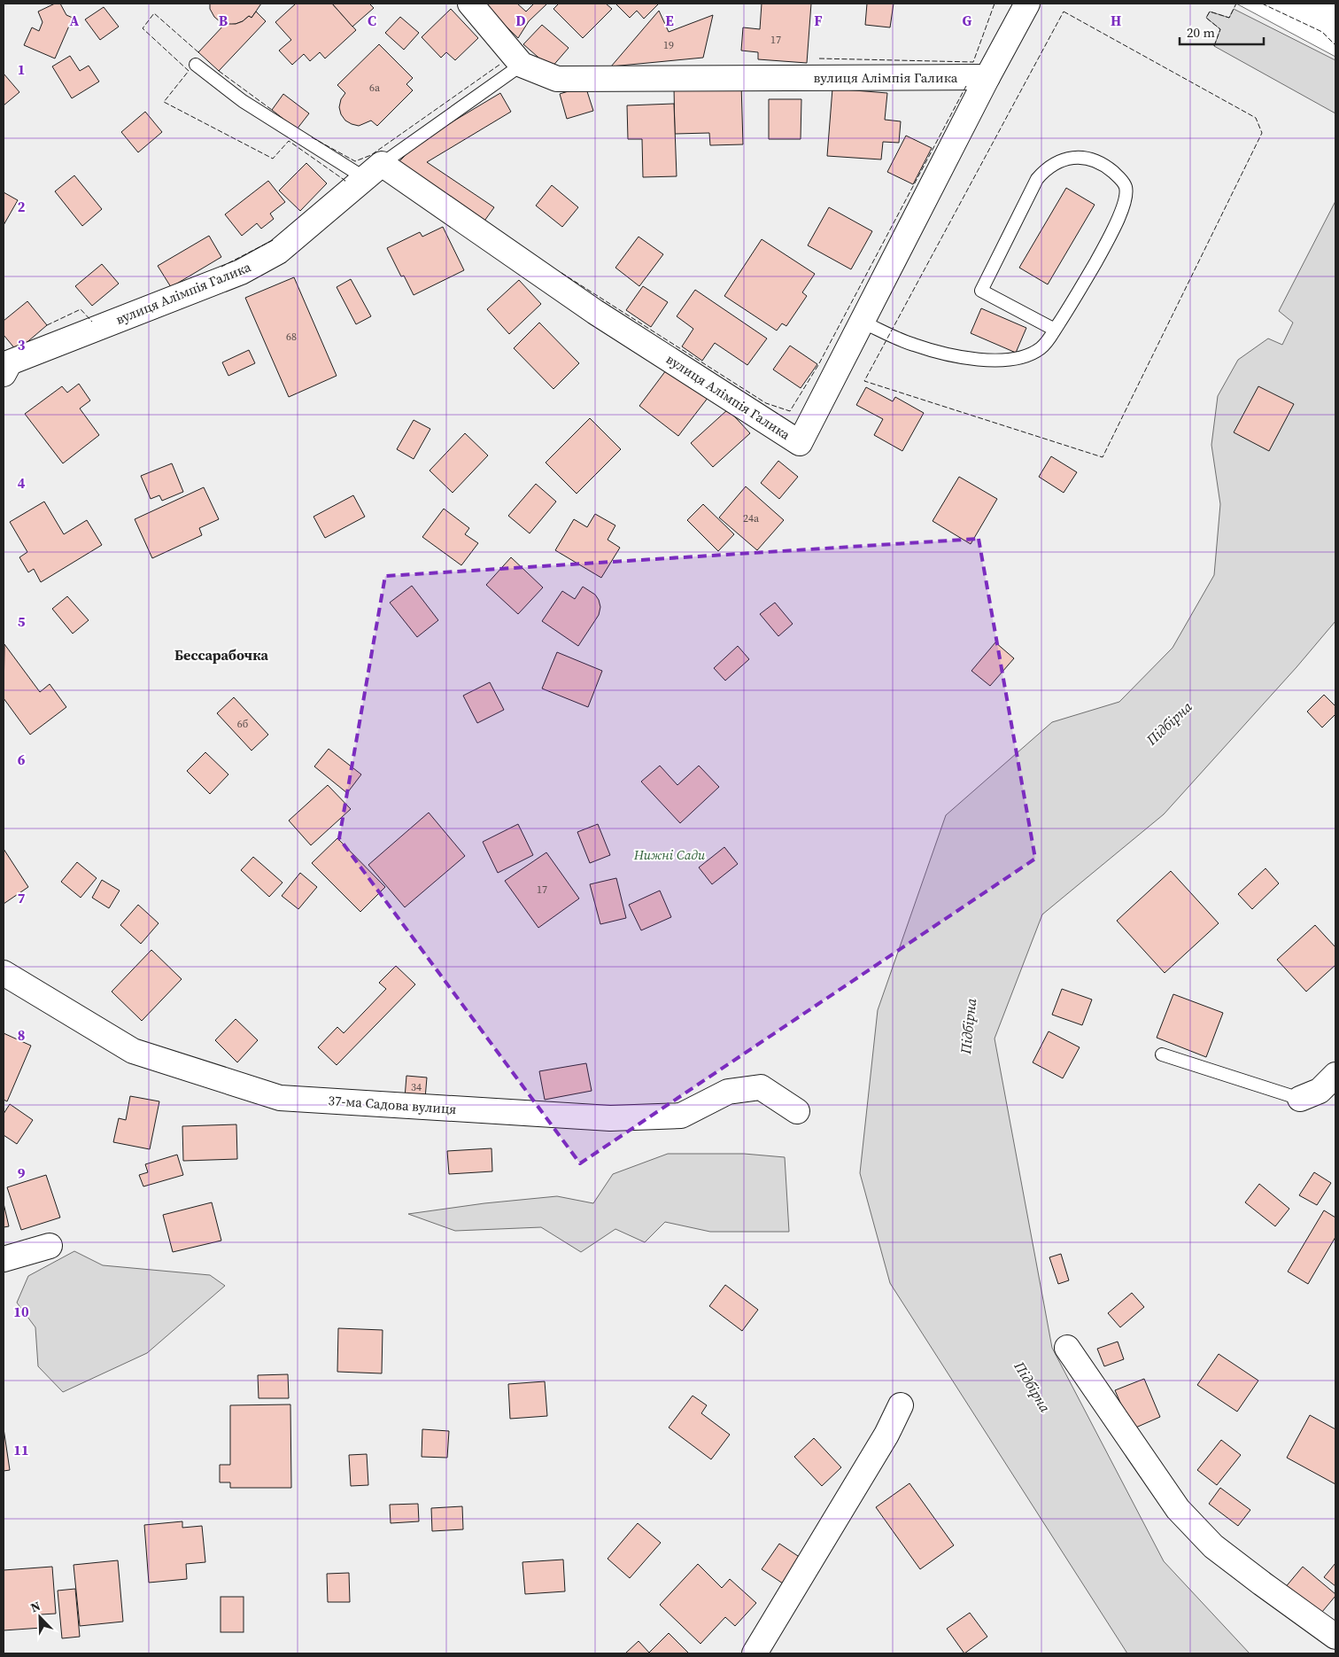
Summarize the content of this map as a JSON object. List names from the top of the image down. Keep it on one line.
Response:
{"streets":{"street":["вулиця Алімпія Галика","37-ма Садова вулиця"]},"districts":["Бессарабочка"],"water":["Підбірна"],"parks":["Нижні Сади"],"house_numbers":["17","19","6а","68","24а","6б","17","34"],"scale_bar":"20 m","north":"top left","grid":{"columns":["A","B","C","D","E","F","G","H"],"rows":["1","2","3","4","5","6","7","8","9","10","11"]}}
